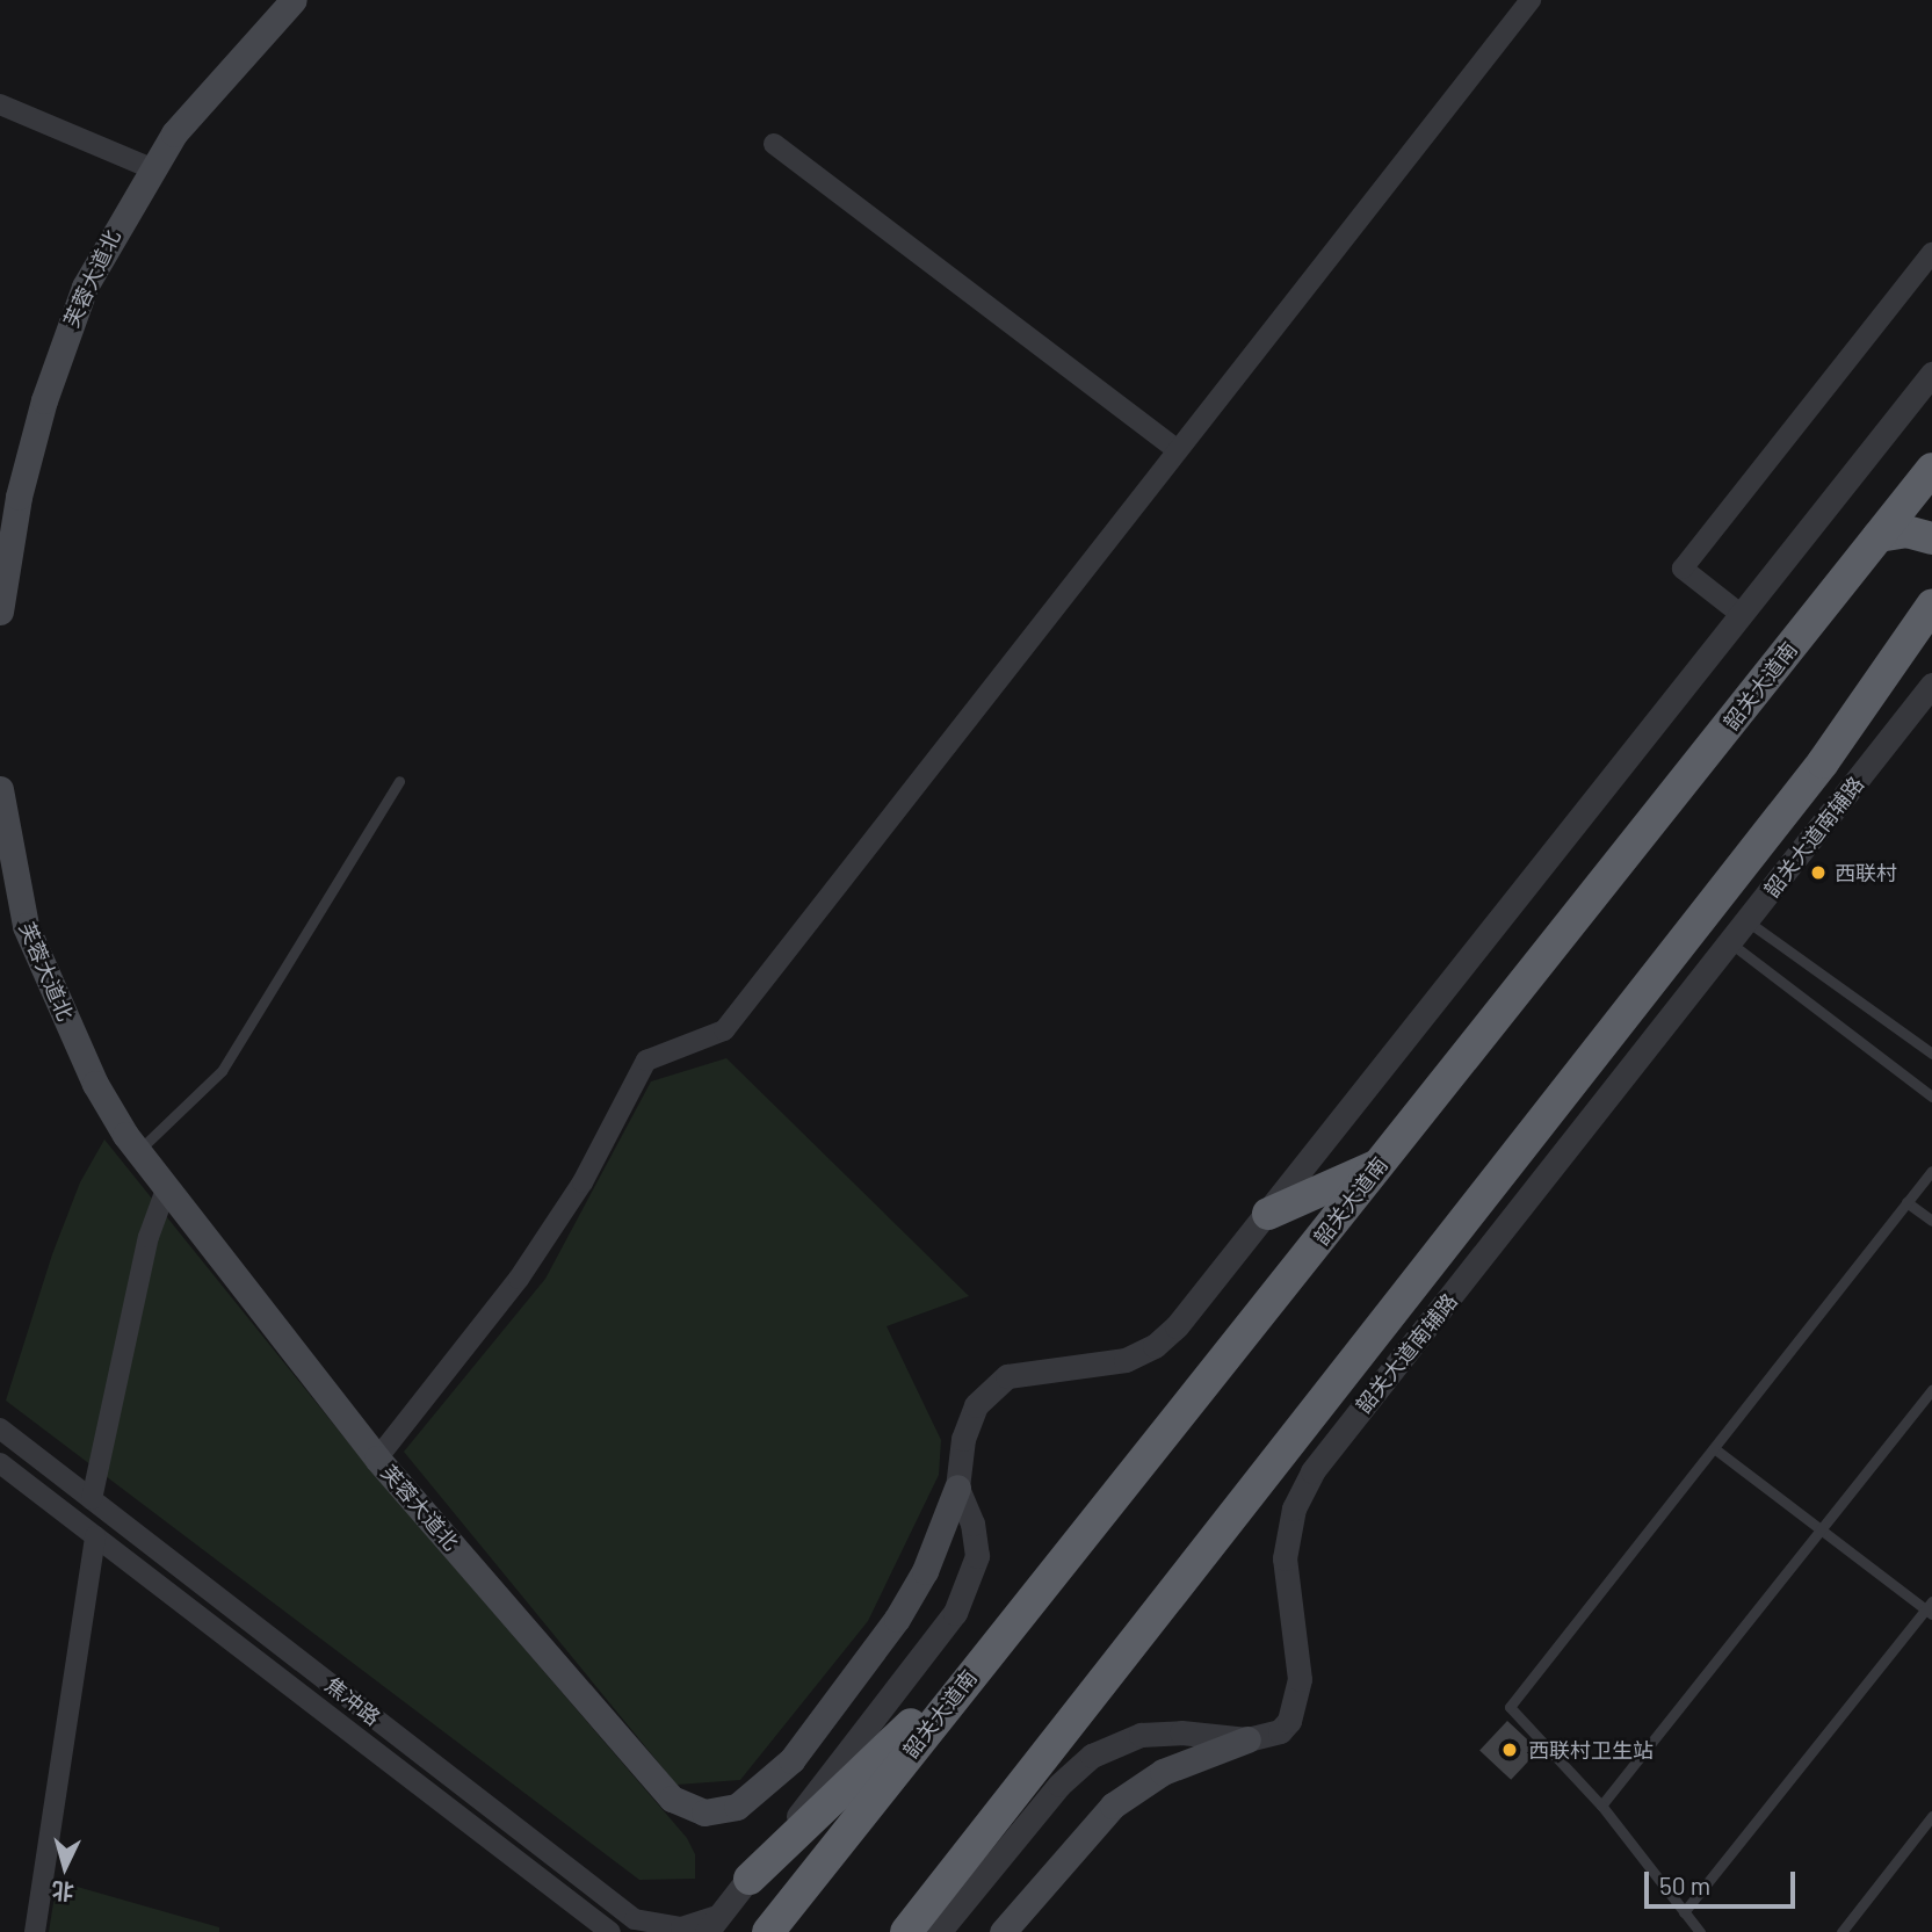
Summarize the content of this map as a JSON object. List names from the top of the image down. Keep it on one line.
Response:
{"streets":{"highway":["韶关大道南"],"main road":["芙蓉大道北"],"street":["韶关大道南辅路","焦冲路"]},"places":["西联村","西联村卫生站"],"scale_bar":"50 m","north":"bottom"}
